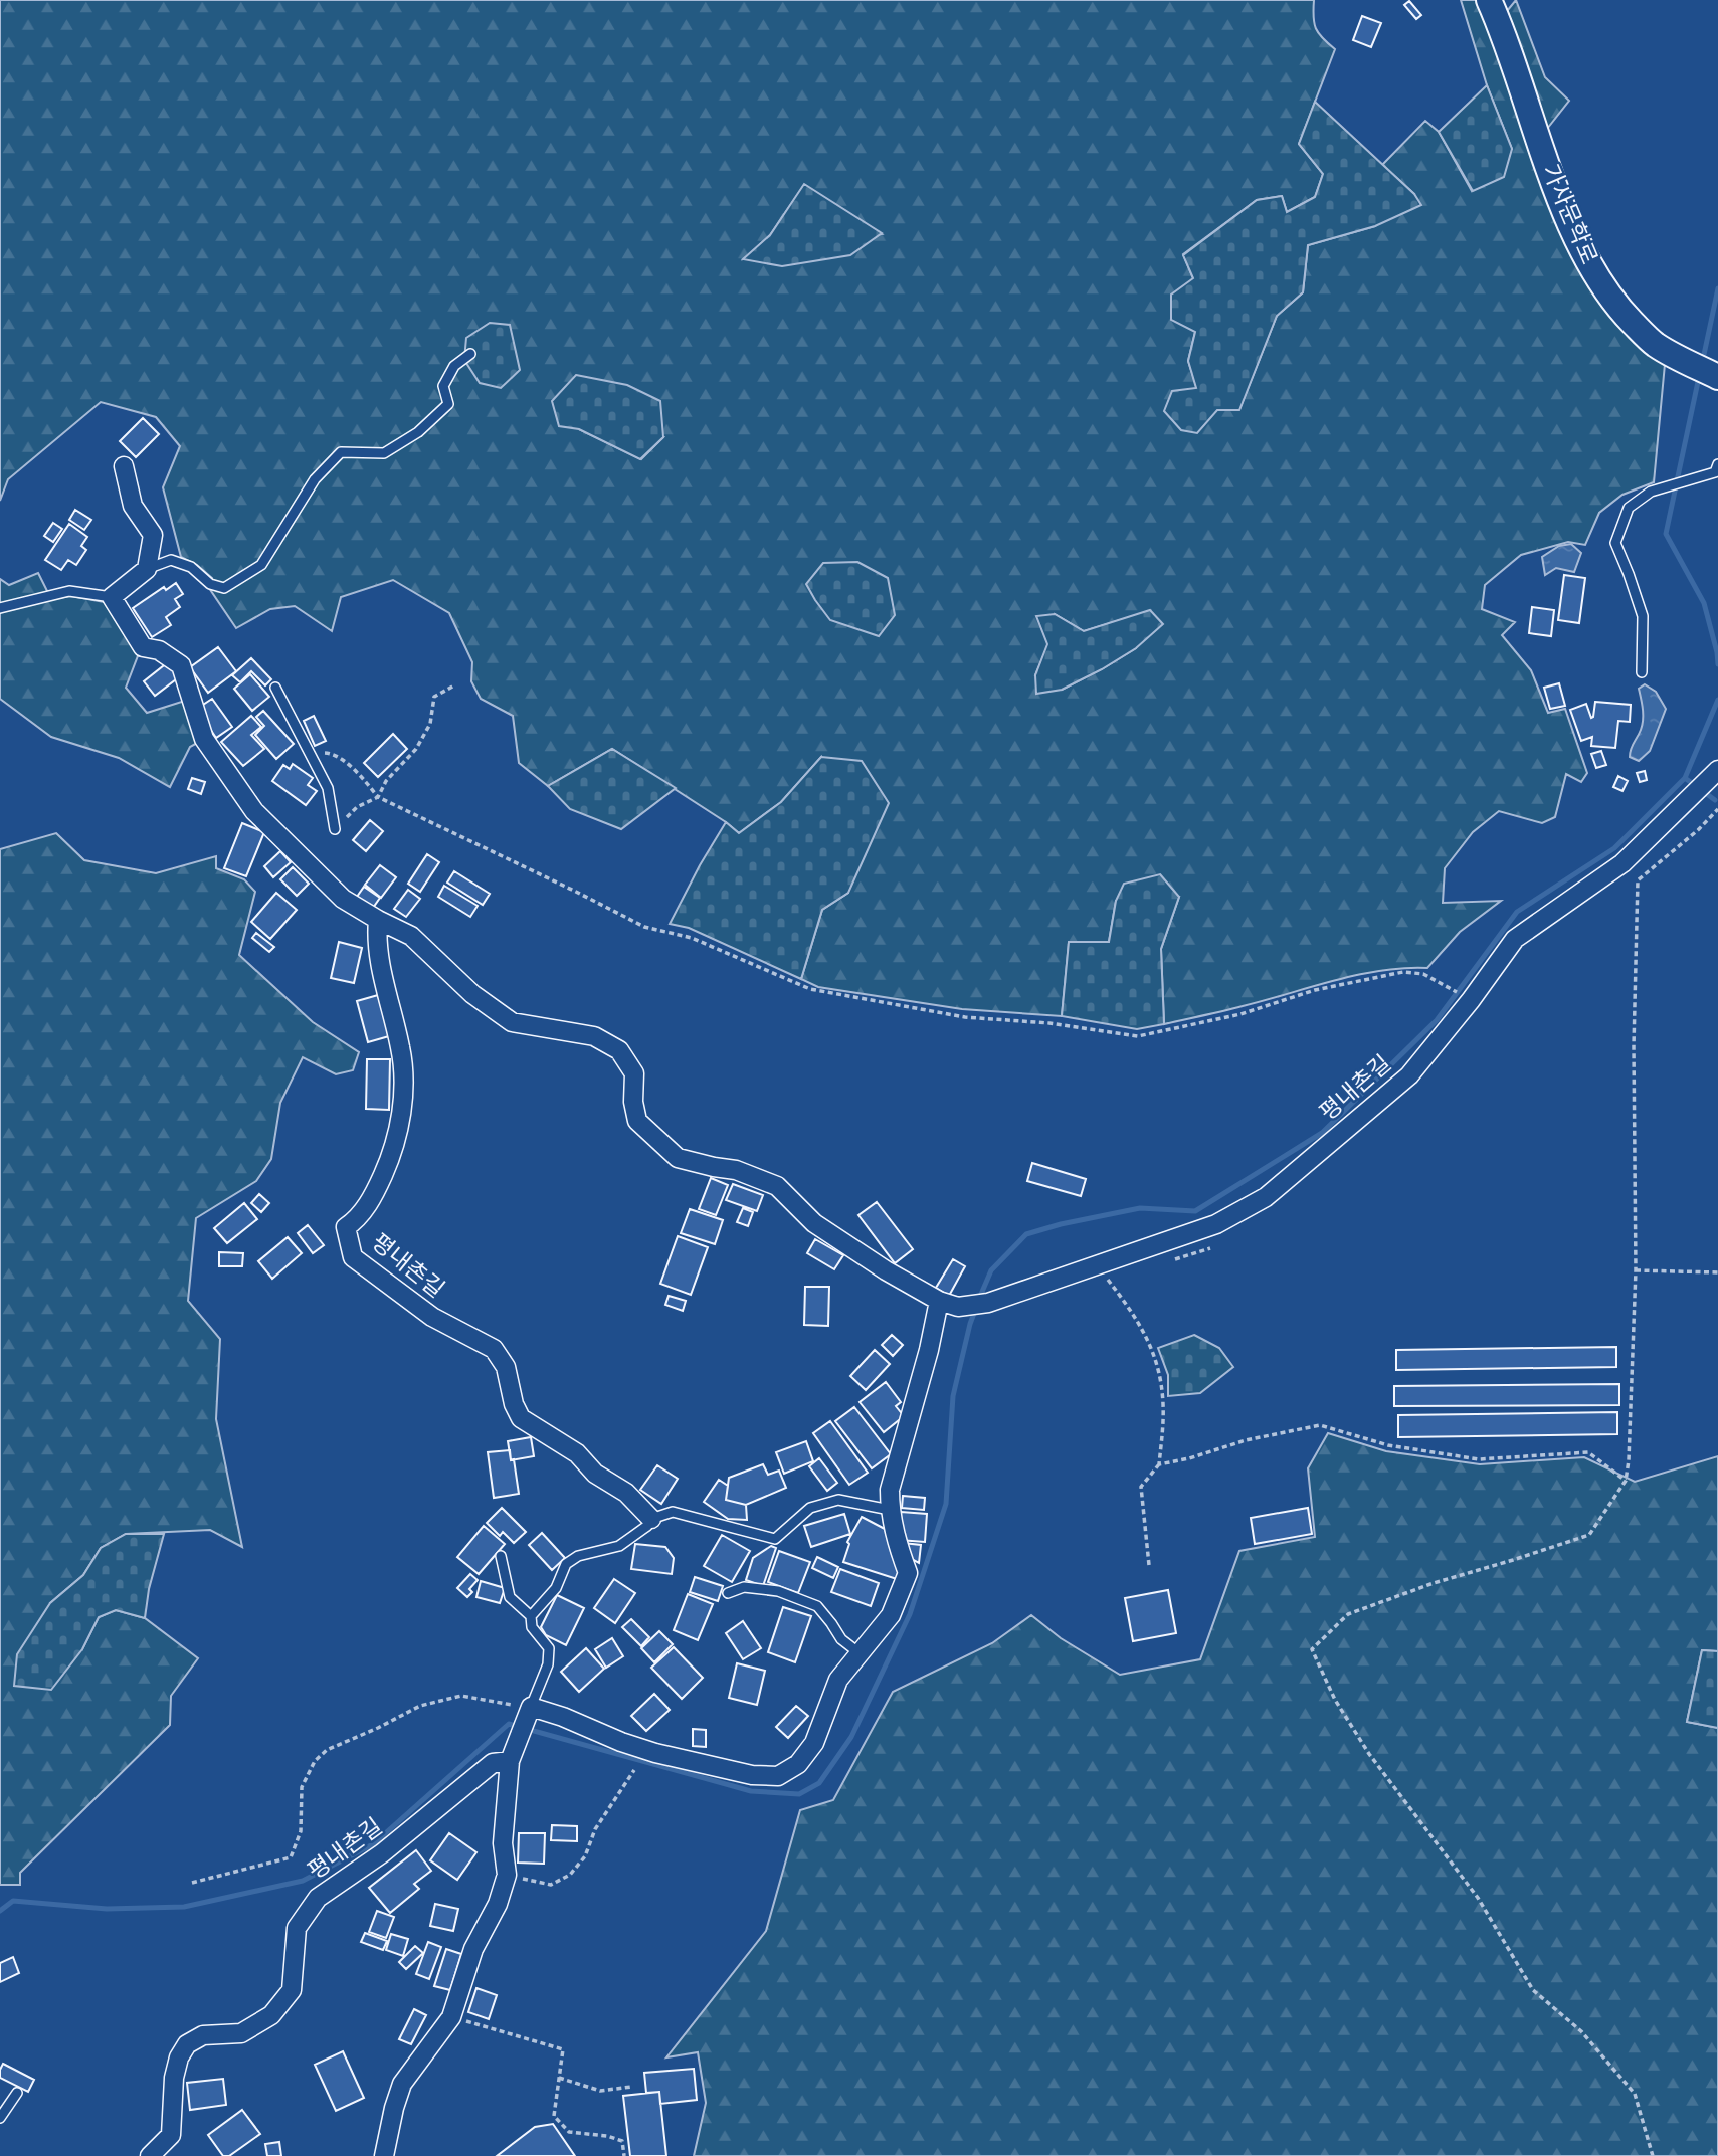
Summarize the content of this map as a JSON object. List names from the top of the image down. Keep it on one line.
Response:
{"streets":{"main road":["가사문학로"],"street":["평내촌길"]}}
